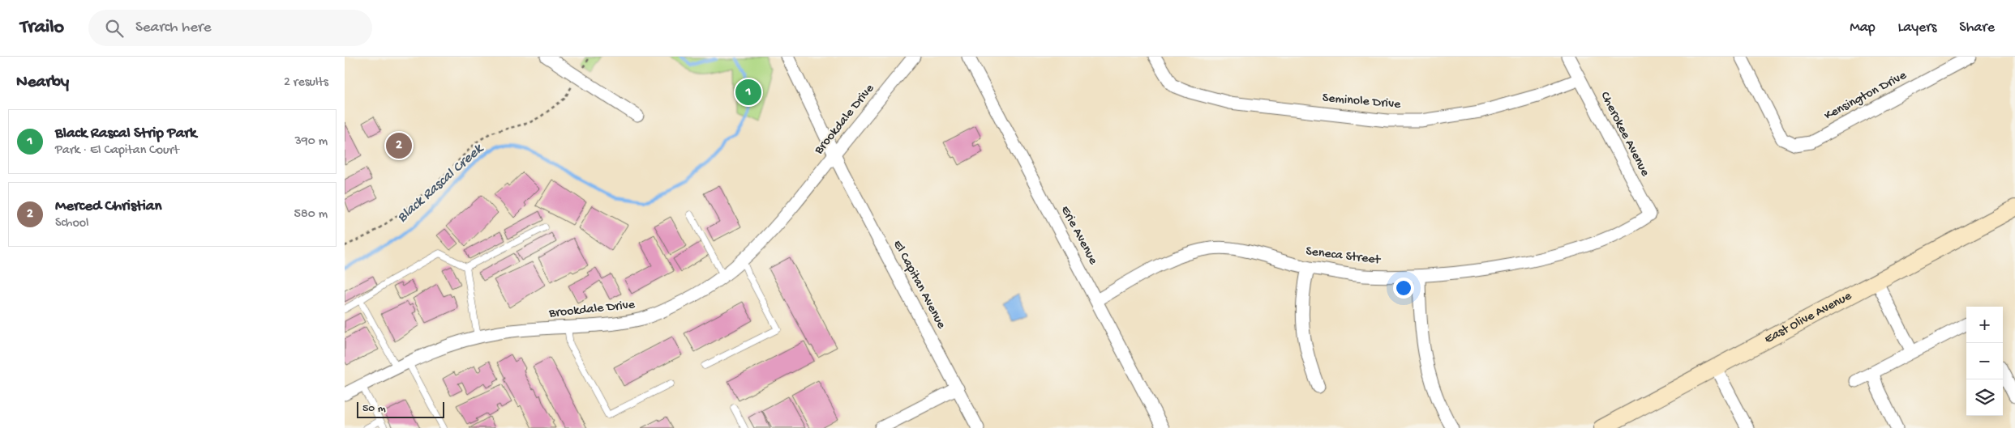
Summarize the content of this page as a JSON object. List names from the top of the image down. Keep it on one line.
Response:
{"streets":{"main road":["East Olive Avenue"],"street":["Kensington Drive","Seminole Drive","Brookdale Drive","Cherokee Avenue","Erie Avenue","Seneca Street","El Capitan Avenue"]},"crossings":[["Seminole Drive","Cherokee Avenue"],["Brookdale Drive","El Capitan Avenue"],["Cherokee Avenue","Seneca Street"],["Erie Avenue","Seneca Street"]],"water":["Black Rascal Creek"],"scale_bar":"50 m","page":{"header":"Trailo","search":"Search here","nav":["Map","Layers","Share"],"heading":["Nearby","2 results"],"pins":["1","2"],"list":[{"mark":"1","name":"Black Rascal Strip Park","note":"Park · El Capitan Court","value":"390 m"},{"mark":"2","name":"Merced Christian","note":"School","value":"580 m"}],"map_buttons":["+","−"],"scale":"50 m"}}
